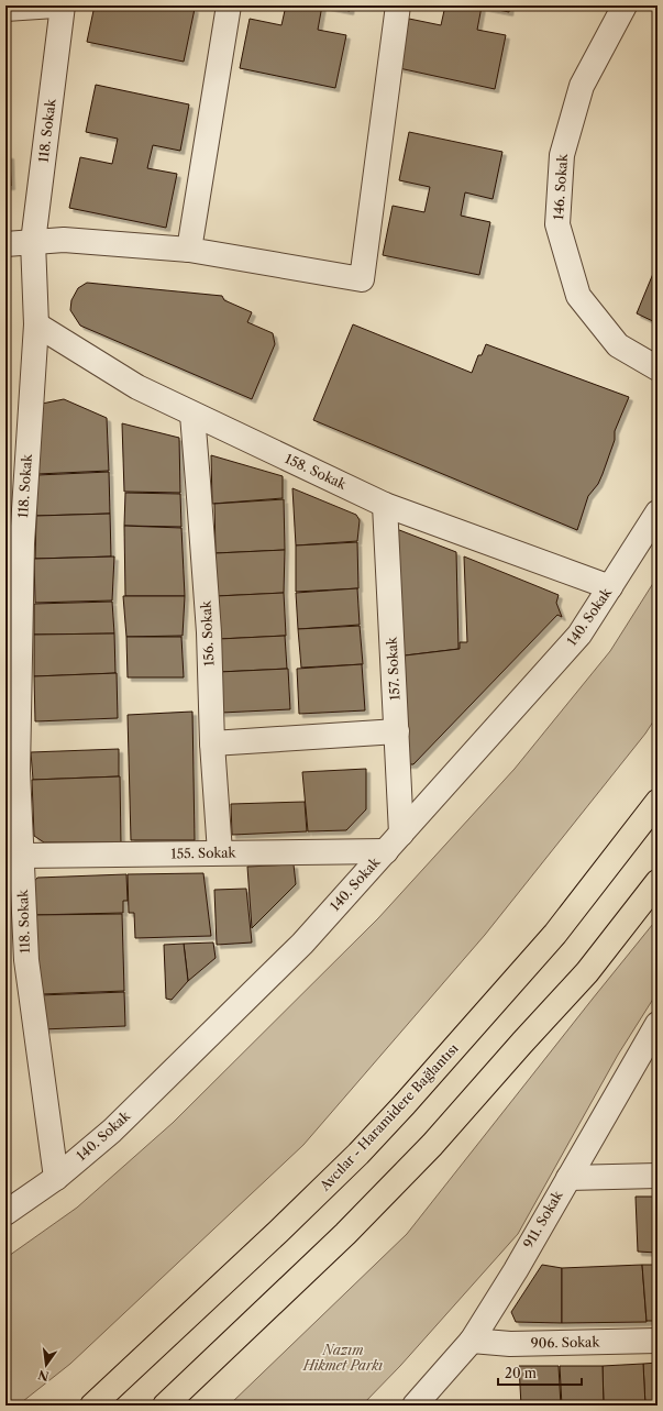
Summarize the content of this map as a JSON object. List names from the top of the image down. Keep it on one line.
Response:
{"streets":{"highway":["Avcılar - Haramidere Bağlantısı"],"street":["118. Sokak","146. Sokak","158. Sokak","140. Sokak","156. Sokak","157. Sokak","155. Sokak","911. Sokak","906. Sokak"]},"crossings":[["118. Sokak","158. Sokak"],["118. Sokak","140. Sokak"],["118. Sokak","155. Sokak"],["158. Sokak","140. Sokak"],["158. Sokak","156. Sokak"],["158. Sokak","157. Sokak"],["140. Sokak","157. Sokak"],["140. Sokak","155. Sokak"],["156. Sokak","155. Sokak"],["157. Sokak","155. Sokak"],["911. Sokak","906. Sokak"]],"parks":["Nazım Hikmet Parkı"],"scale_bar":"20 m","north":"bottom"}
